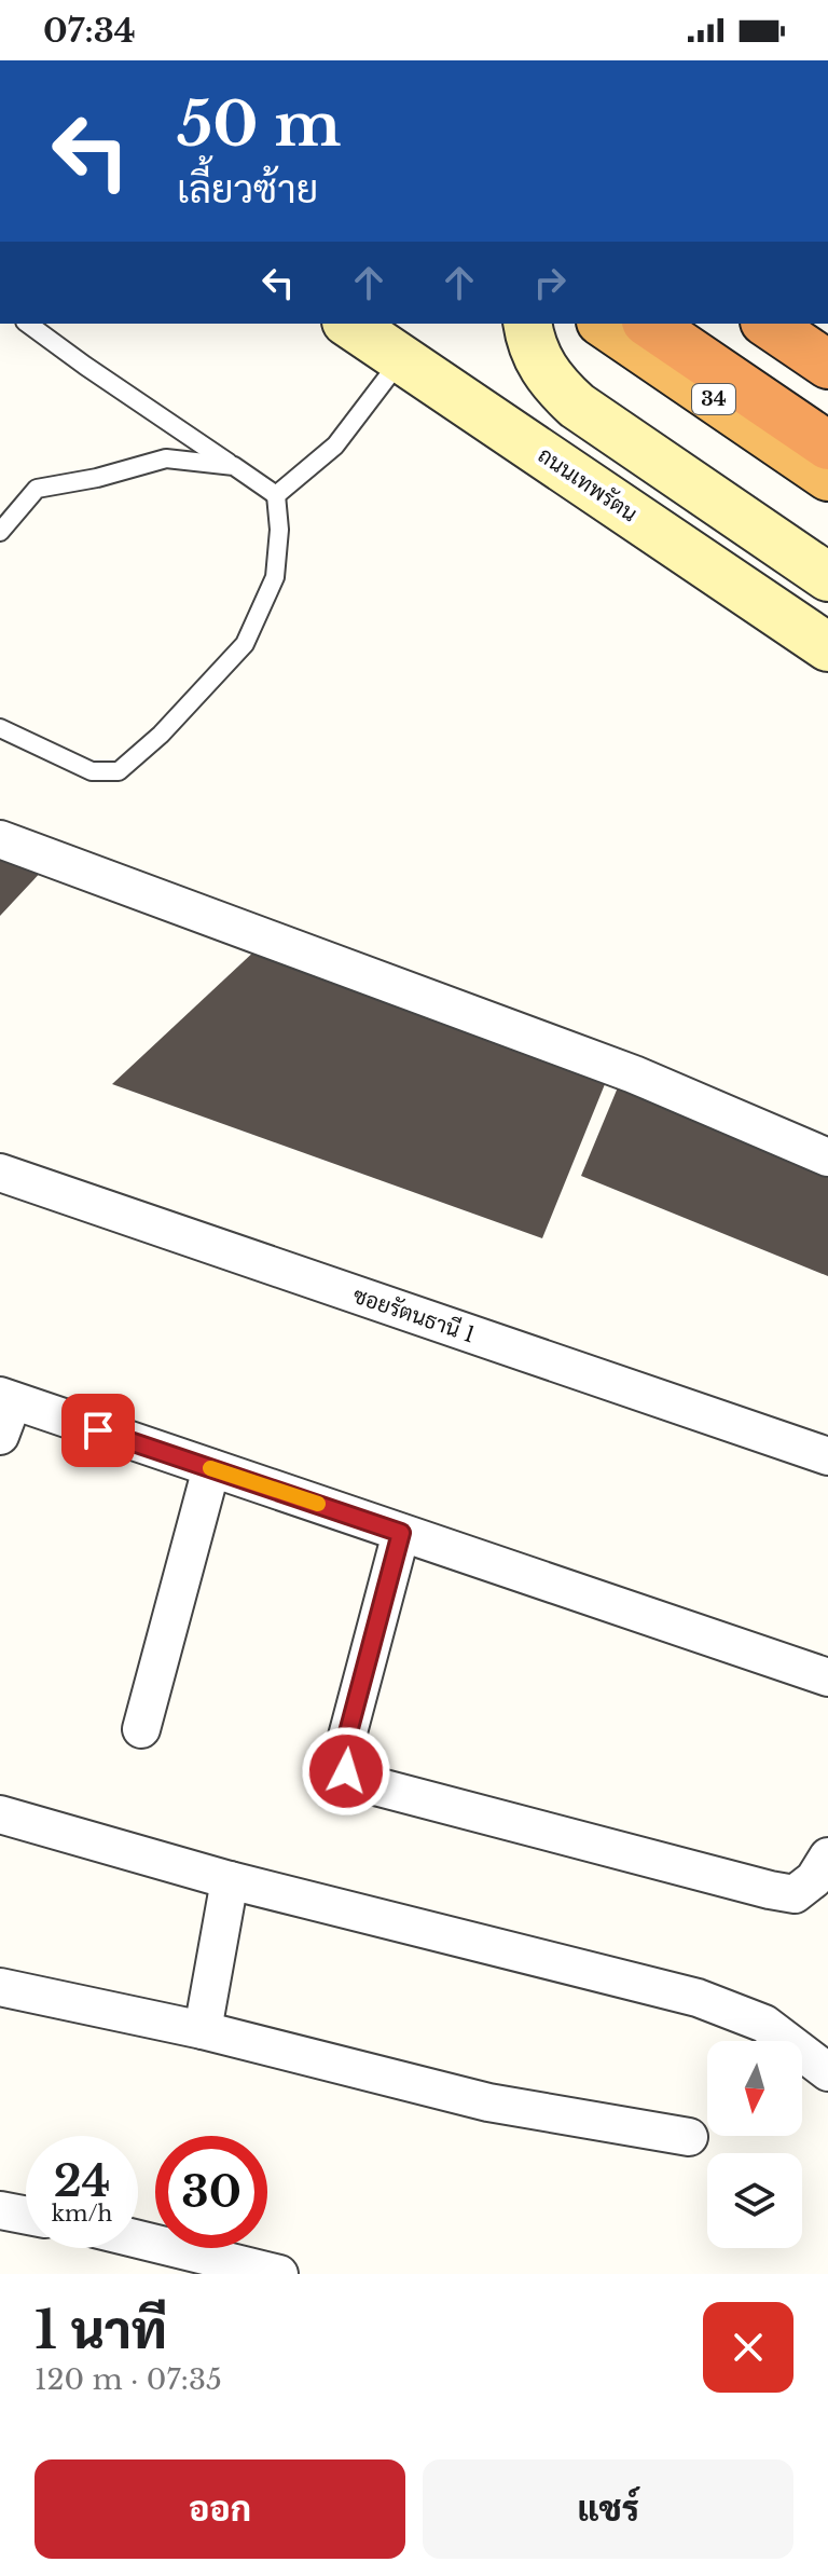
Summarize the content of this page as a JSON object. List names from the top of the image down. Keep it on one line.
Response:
{"streets":{"highway":["34"],"main road":["ถนนเทพรัตน"],"street":["ซอยรัตนธานี 1"]},"north":"bottom","page":{"status":"07:34","turn":["50 m","เลี้ยวซ้าย"],"speed":"24 km/h","limit":"30","heading":["1 นาที","120 m · 07:35"],"buttons":["ออก","แชร์"]}}
